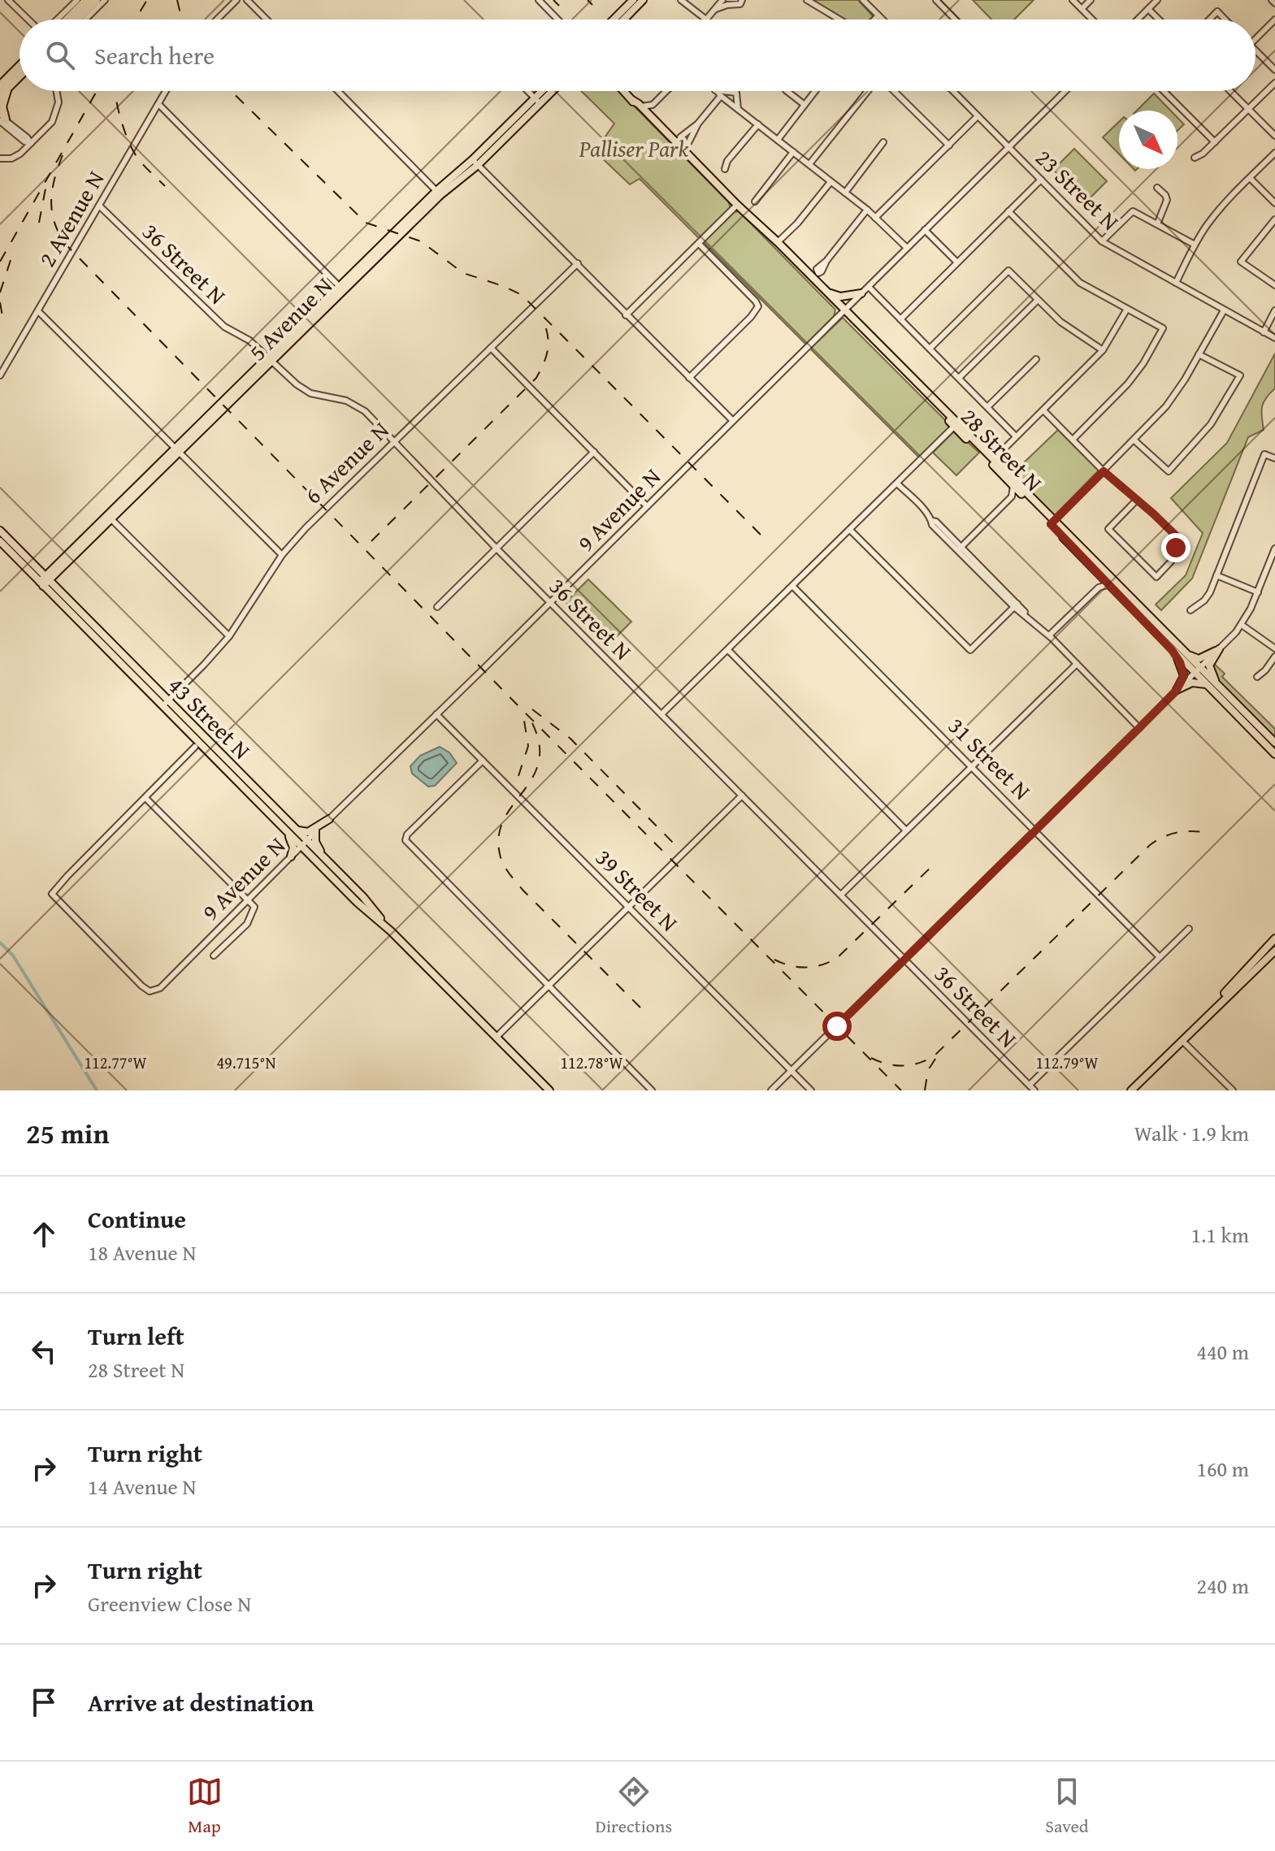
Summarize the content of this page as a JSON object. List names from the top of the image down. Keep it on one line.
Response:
{"streets":{"main road":["5 Avenue N","28 Street N","43 Street N"],"street":["23 Street N","2 Avenue N","36 Street N","6 Avenue N","9 Avenue N","31 Street N","39 Street N"]},"crossings":[["23 Street N","9 Avenue N"],["2 Avenue N","36 Street N"],["36 Street N","5 Avenue N"],["36 Street N","6 Avenue N"],["36 Street N","9 Avenue N"],["5 Avenue N","43 Street N"],["28 Street N","9 Avenue N"],["6 Avenue N","43 Street N"],["9 Avenue N","43 Street N"],["9 Avenue N","39 Street N"]],"parks":["Palliser Park"],"north":"bottom right","page":{"search":"Search here","heading":["25 min","Walk · 1.9 km"],"list":[["Continue","18 Avenue N","1.1 km"],["Turn left","28 Street N","440 m"],["Turn right","14 Avenue N","160 m"],["Turn right","Greenview Close N","240 m"],"Arrive at destination"],"nav":["Map","Directions","Saved"]},"coordinates":["112.77°W","49.715°N","112.78°W","112.79°W"]}
